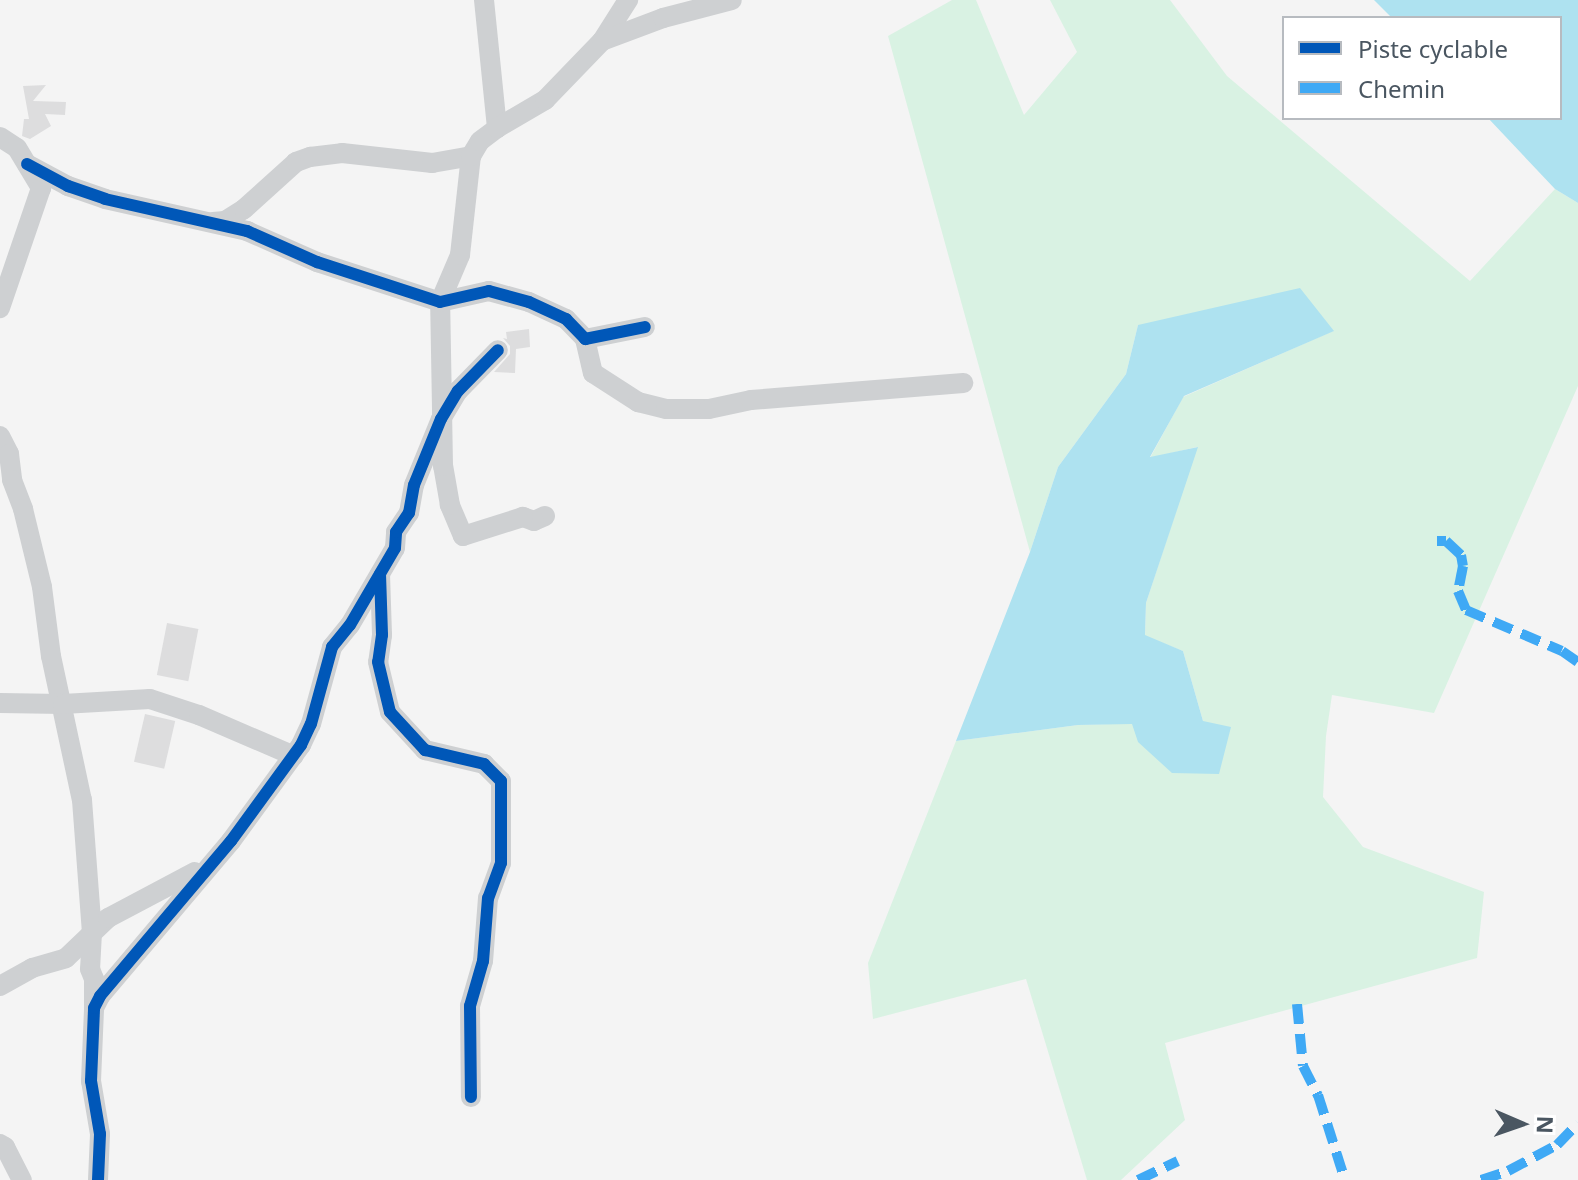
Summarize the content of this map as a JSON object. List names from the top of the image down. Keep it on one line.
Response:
{"legend":["Piste cyclable","Chemin"],"north":"right"}
